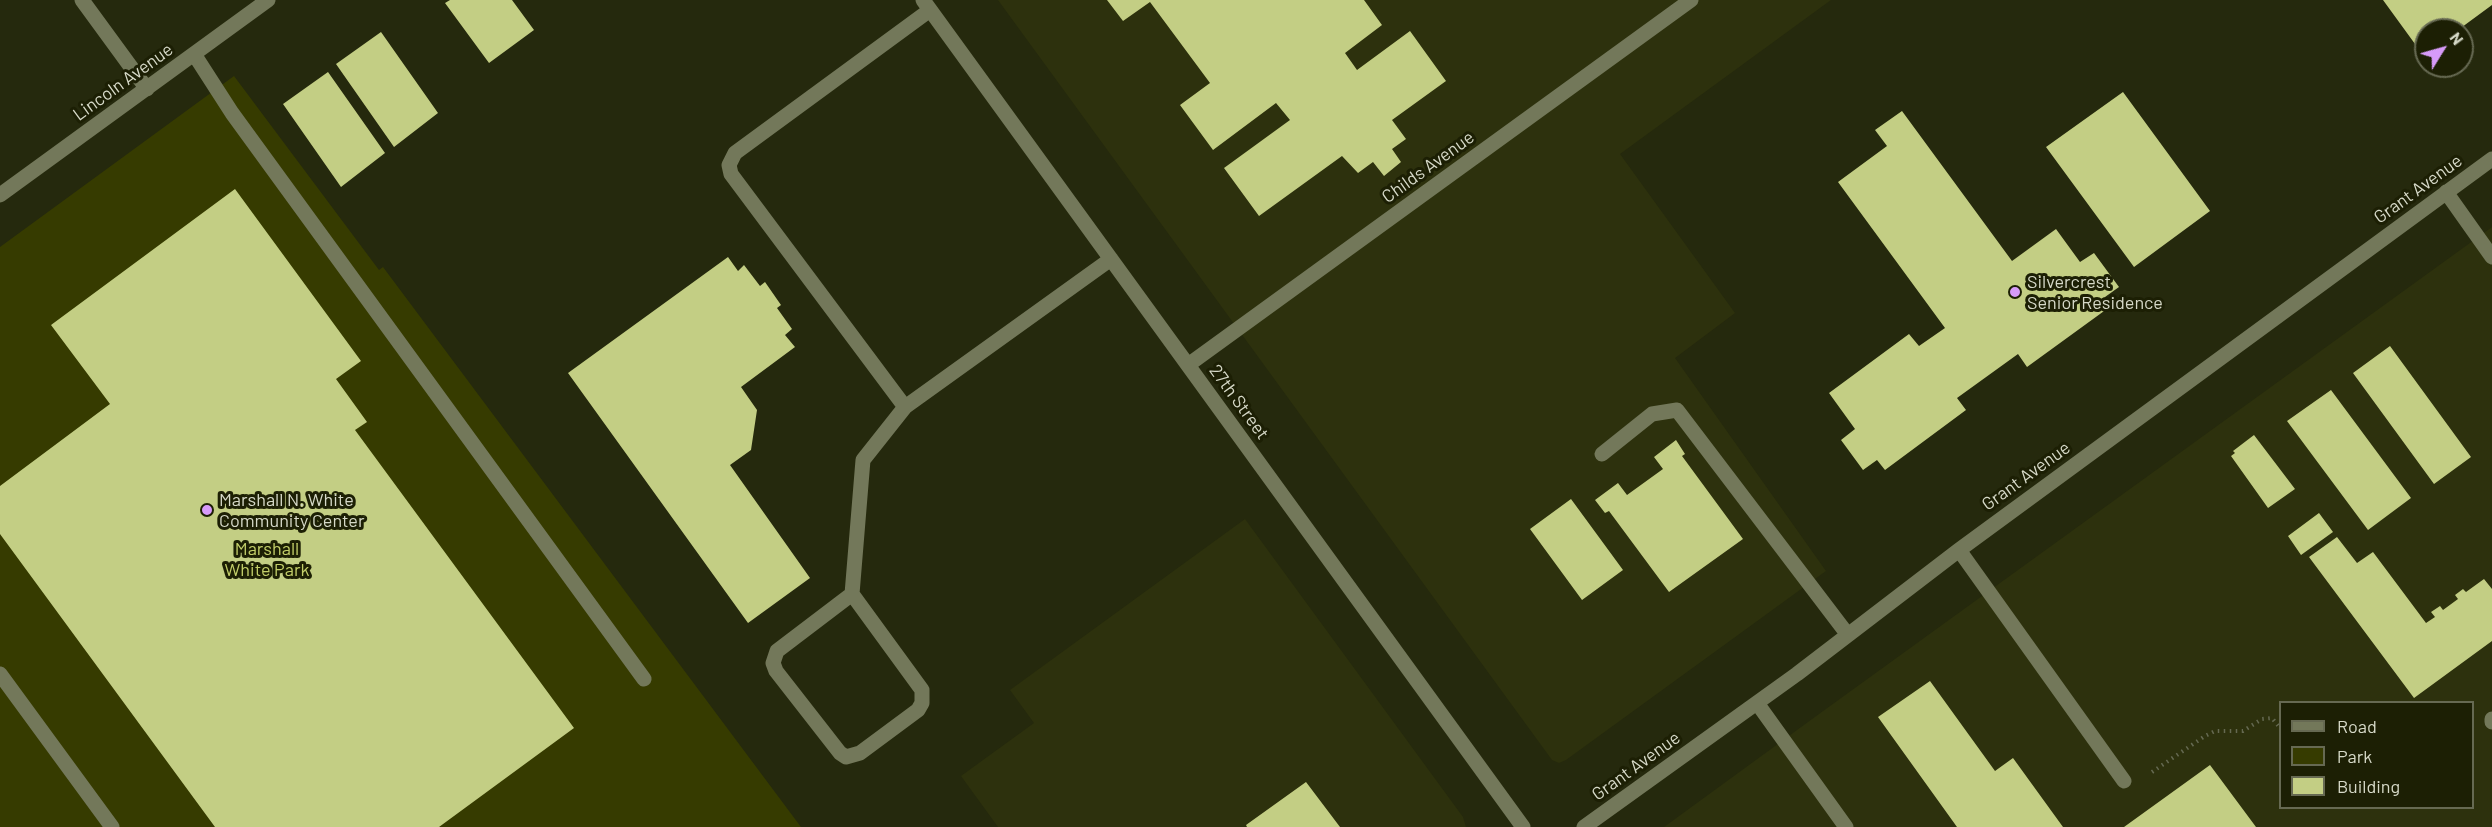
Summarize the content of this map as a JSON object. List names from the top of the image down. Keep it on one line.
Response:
{"streets":{"street":["Lincoln Avenue","Childs Avenue","Grant Avenue","27th Street"]},"crossings":[["Childs Avenue","27th Street"]],"parks":["Marshall White Park"],"places":["Silvercrest Senior Residence","Marshall N. White Community Center"],"legend":["Road","Park","Building"],"north":"top right"}
